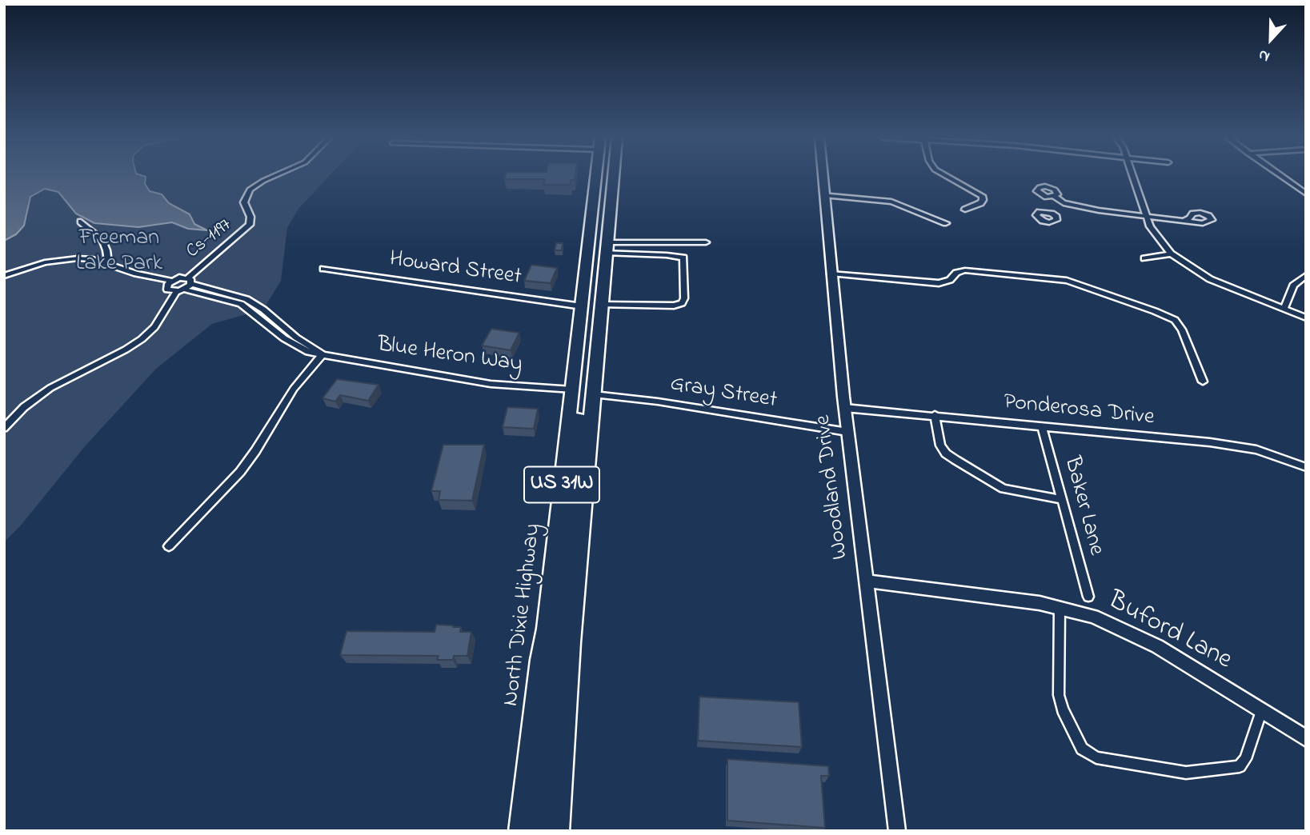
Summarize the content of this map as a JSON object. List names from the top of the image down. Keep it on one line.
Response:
{"streets":{"highway":["US 31W","North Dixie Highway"],"street":["Cs-1197","Howard Street","Blue Heron Way","Gray Street","Ponderosa Drive","Woodland Drive","Baker Lane","Buford Lane"]},"crossings":[["Cs-1197","Blue Heron Way"],["Howard Street","North Dixie Highway"],["Blue Heron Way","North Dixie Highway"],["Gray Street","Woodland Drive"],["Gray Street","North Dixie Highway"],["Ponderosa Drive","Woodland Drive"],["Ponderosa Drive","Baker Lane"],["Woodland Drive","Buford Lane"]],"parks":["Freeman Lake Park"],"north":"bottom"}
